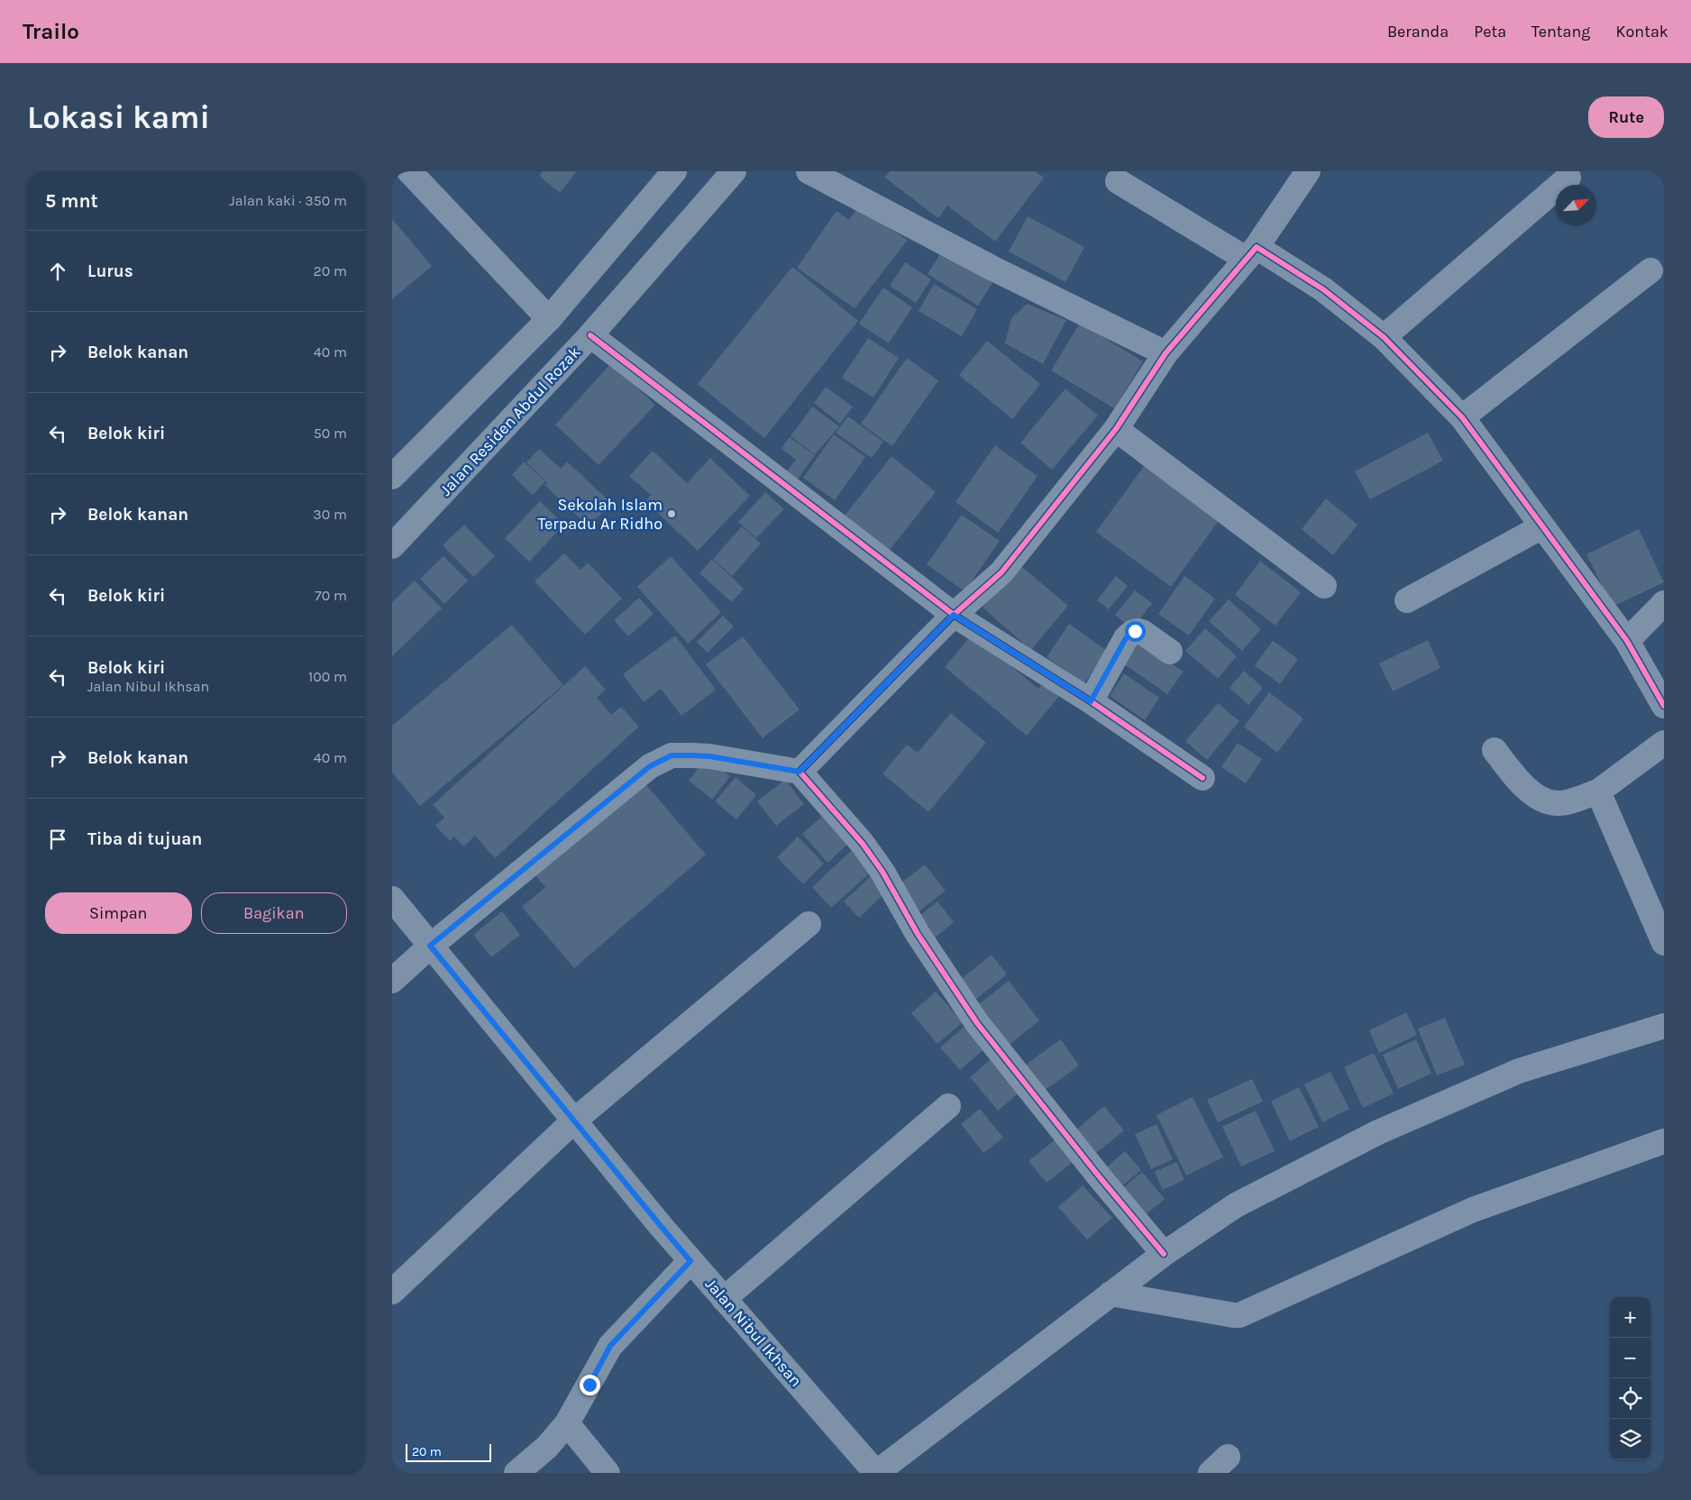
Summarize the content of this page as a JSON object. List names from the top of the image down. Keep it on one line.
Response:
{"streets":{"highway":["Jalan Residen Abdul Rozak"],"street":["Jalan Nibul Ikhsan"]},"places":["Sekolah Islam Terpadu Ar Ridho"],"scale_bar":"20 m","north":"top right","page":{"header":"Trailo","nav":["Beranda","Peta","Tentang","Kontak"],"buttons":["Rute",["Simpan","Bagikan"]],"title":"Lokasi kami","heading":["5 mnt","Jalan kaki · 350 m"],"list":[["Lurus","20 m"],["Belok kanan","40 m"],["Belok kiri","50 m"],["Belok kanan","30 m"],["Belok kiri","70 m"],["Belok kiri","Jalan Nibul Ikhsan","100 m"],["Belok kanan","40 m"],"Tiba di tujuan"],"map_buttons":["+","−"],"scale":"20 m"}}
